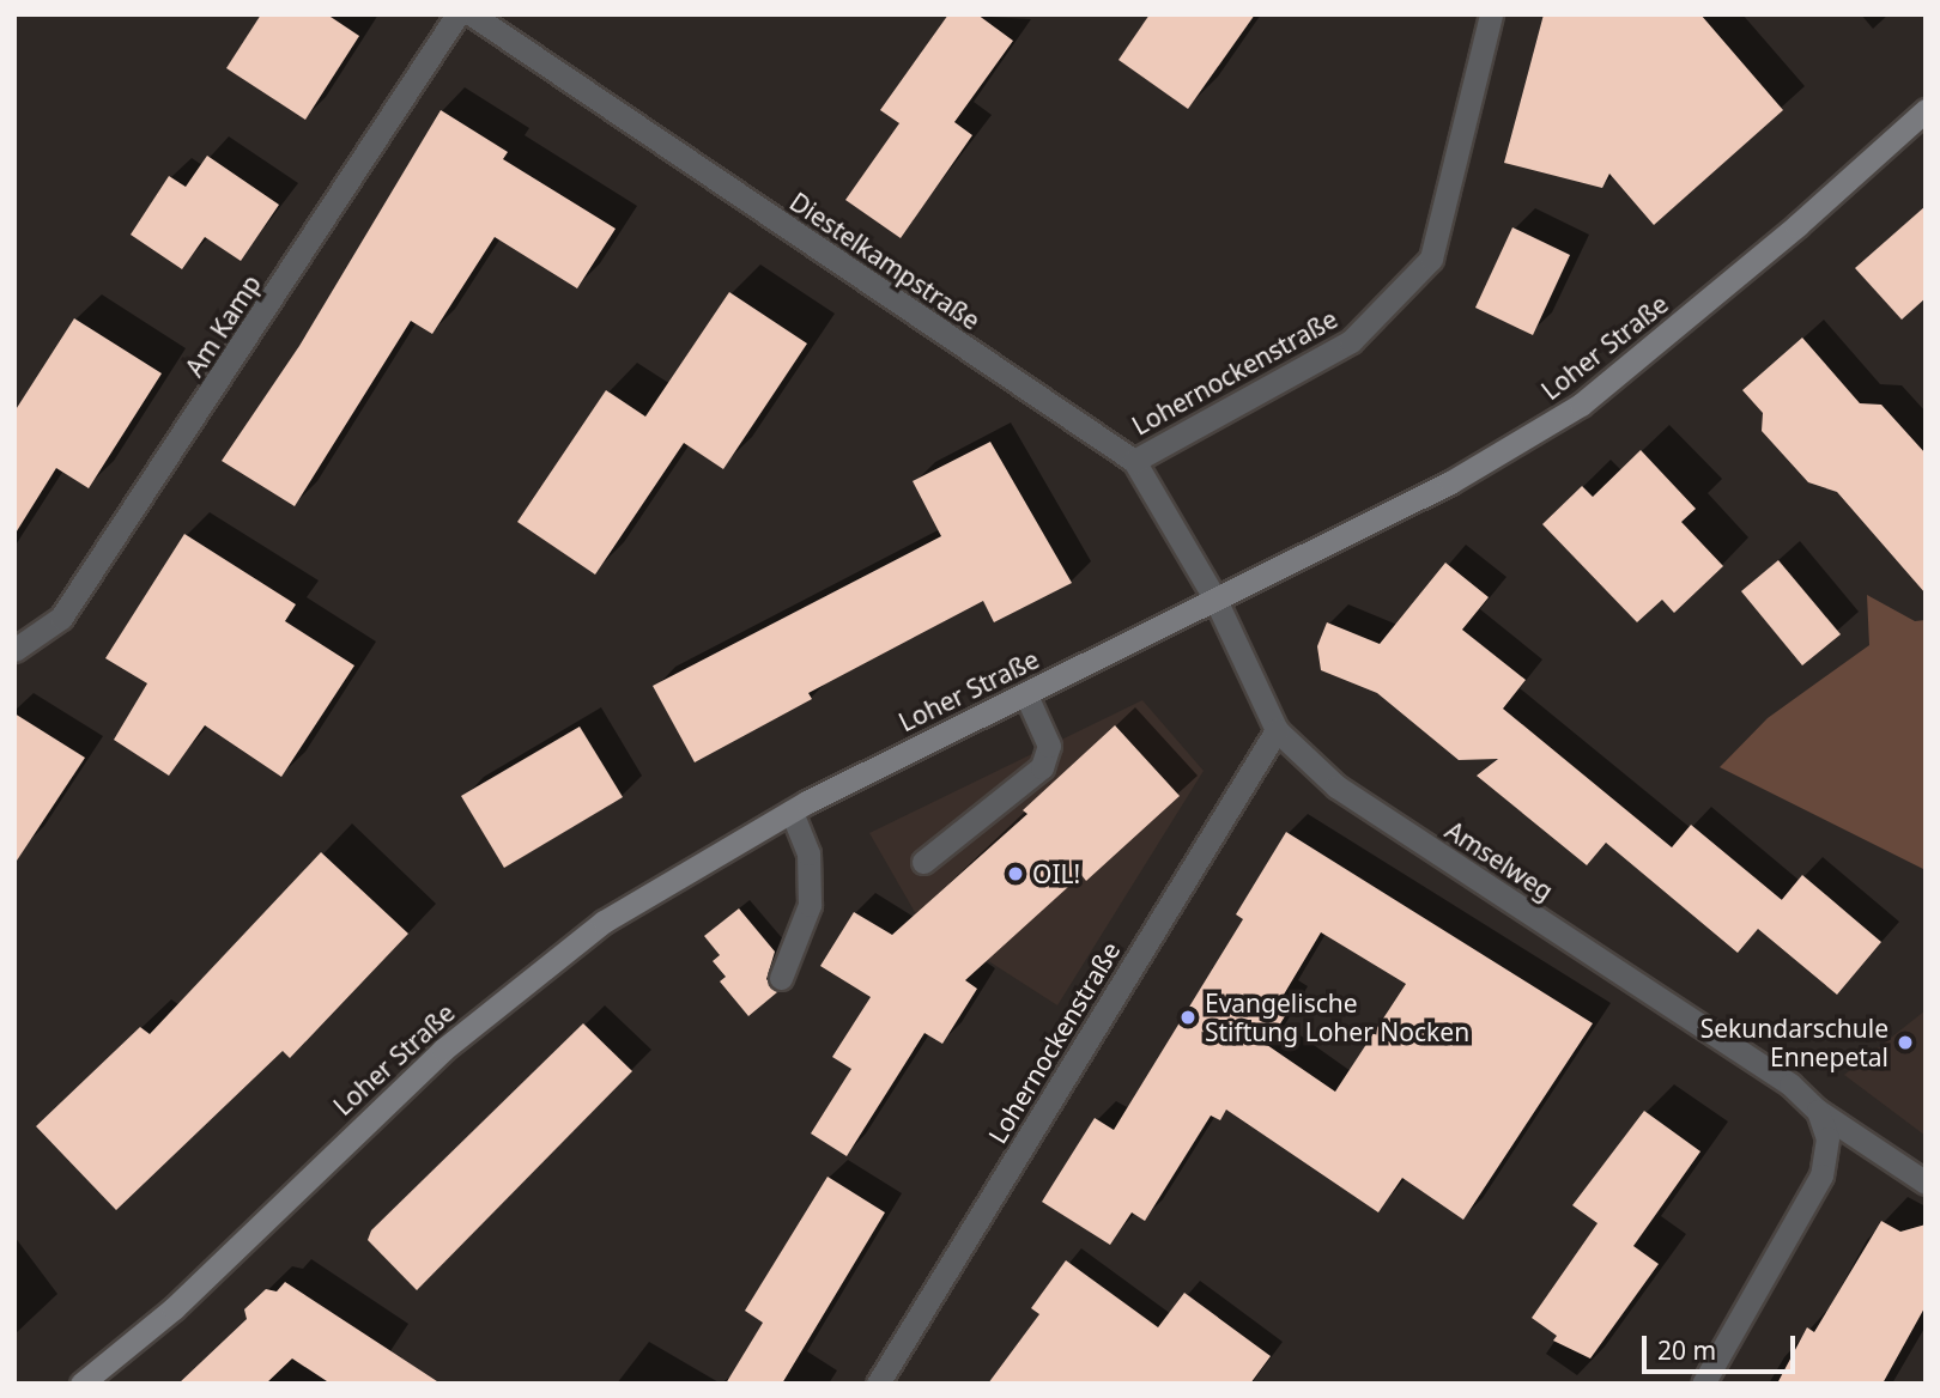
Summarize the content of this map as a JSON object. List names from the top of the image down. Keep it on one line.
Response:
{"streets":{"main road":["Loher Straße"],"street":["Diestelkampstraße","Am Kamp","Lohernockenstraße","Amselweg"]},"crossings":[["Diestelkampstraße","Loher Straße"],["Diestelkampstraße","Lohernockenstraße"],["Diestelkampstraße","Amselweg"],["Loher Straße","Amselweg"],["Lohernockenstraße","Amselweg"]],"places":["OIL!","Evangelische Stiftung Loher Nocken","Sekundarschule Ennepetal"],"scale_bar":"20 m"}
